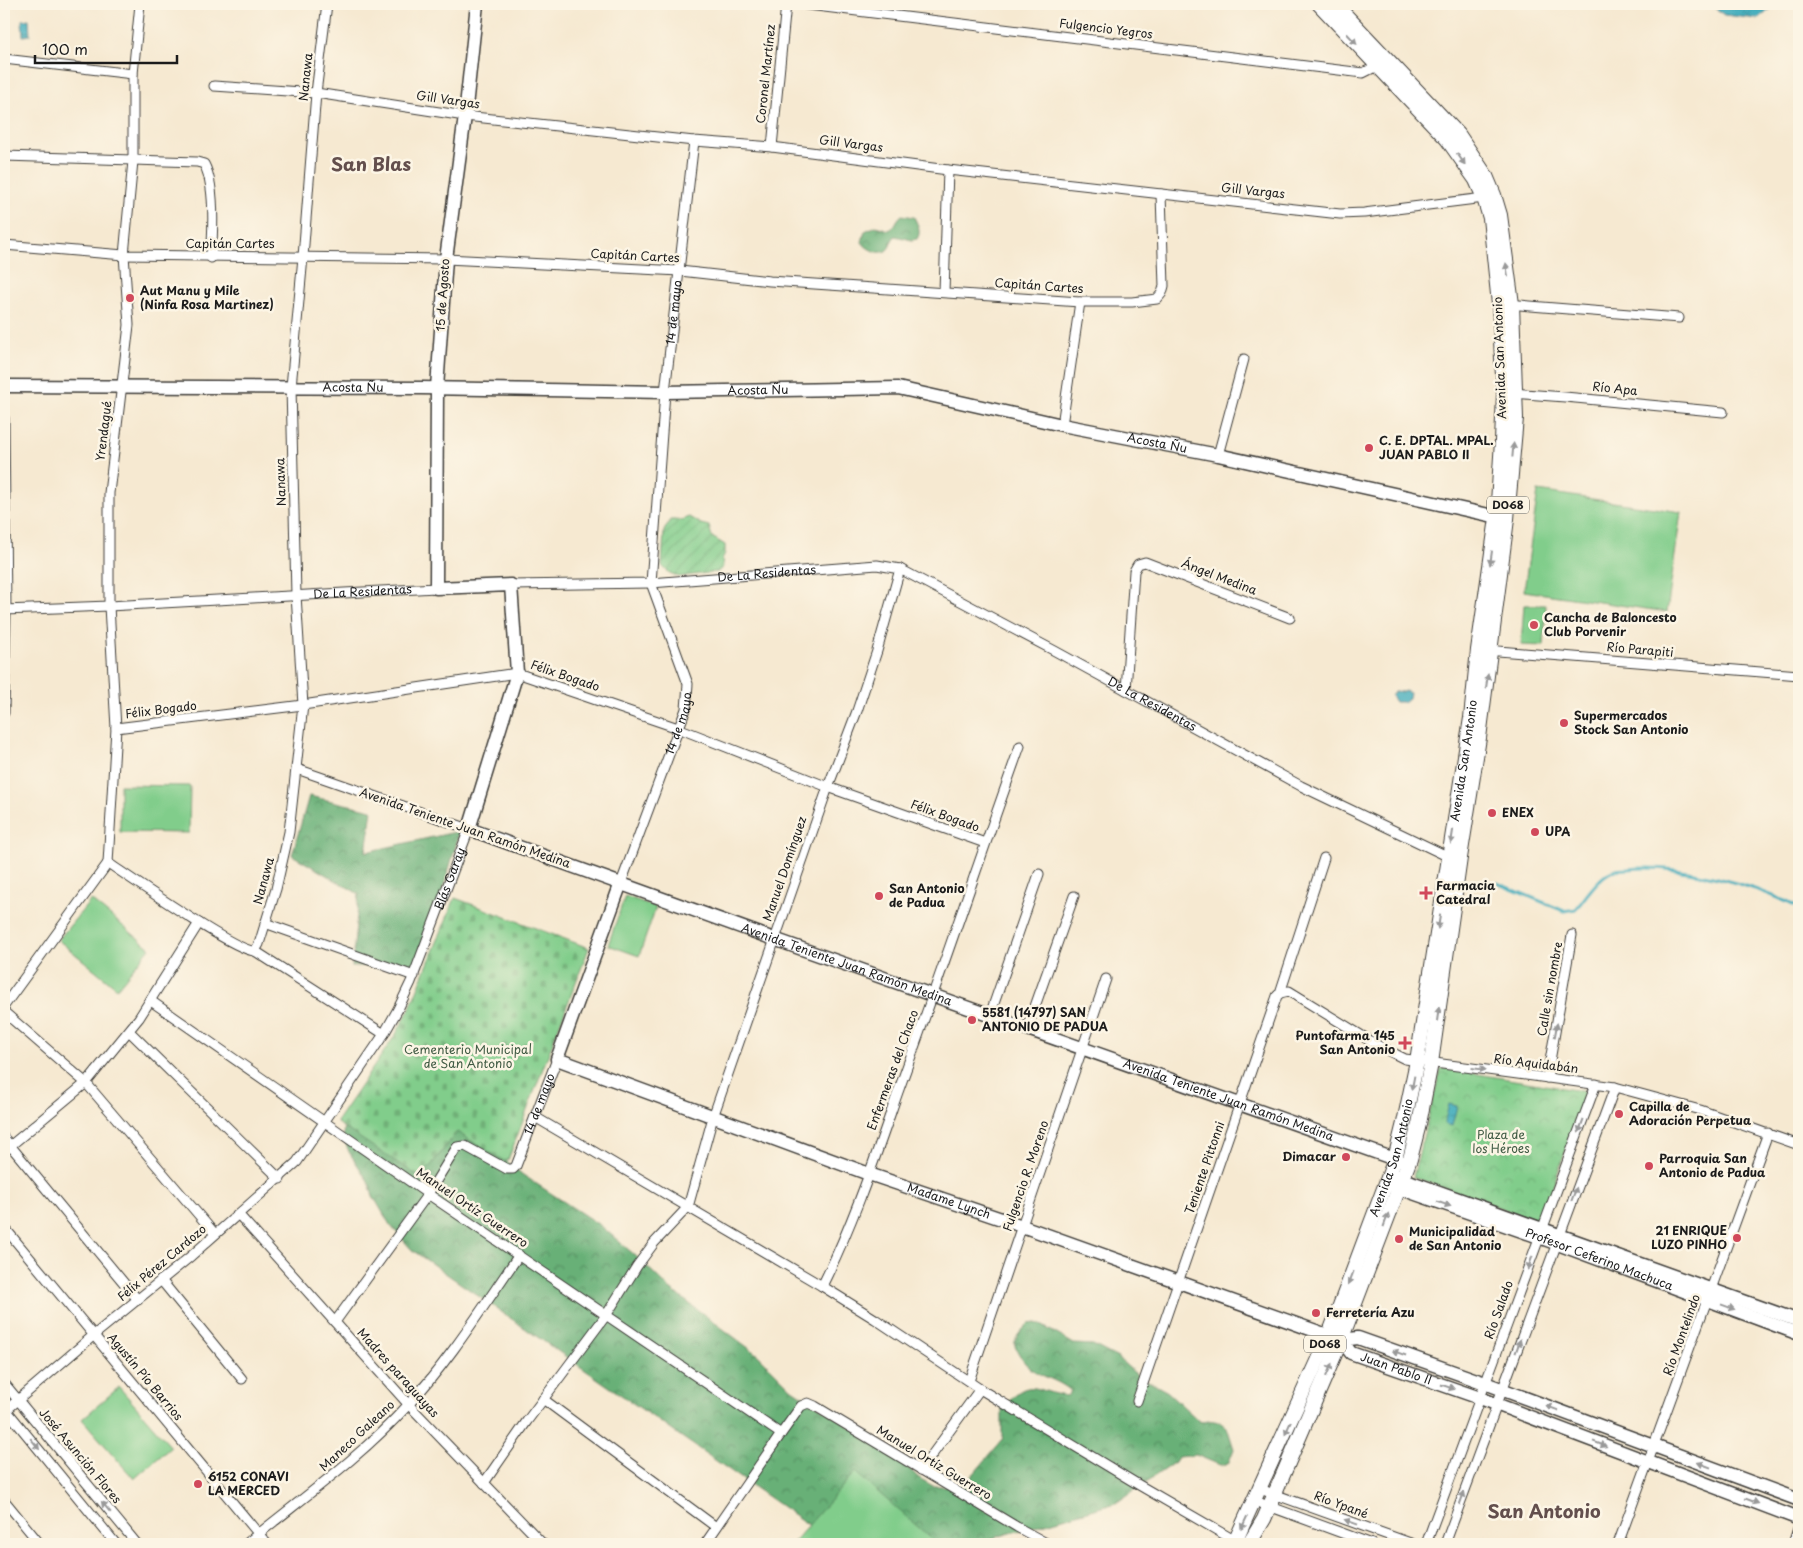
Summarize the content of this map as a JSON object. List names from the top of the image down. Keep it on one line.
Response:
{"streets":{"main road":["Avenida San Antonio","D068"],"street":["Fulgencio Yegros","Coronel Martínez","Nanawa","Gill Vargas","Capitán Cartes","15 de Agosto","14 de mayo","Acosta Ñu","Río Apa","Yrendagué","De La Residentas","Ángel Medina","Río Parapiti","Félix Bogado","Avenida Teniente Juan Ramón Medina","Manuel Domínguez","Blás Garay","Calle sin nombre","Río Aquidabán","Enfermeras del Chaco","Teniente Pittonni","Fulgencio R. Moreno","Madame Lynch","Manuel Ortíz Guerrero","Profesor Ceferino Machuca","Félix Pérez Cardozo","Río Salado","Río Montelindo","Juan Pablo II","Madres paraguayas","Agustín Pío Barrios","Maneco Galeano","José Asunción Flores","Río Ypané"]},"crossings":[["Fulgencio Yegros","Avenida San Antonio"],["Coronel Martínez","Gill Vargas"],["Nanawa","Gill Vargas"],["Nanawa","Capitán Cartes"],["Nanawa","Acosta Ñu"],["Nanawa","De La Residentas"],["Nanawa","Félix Bogado"],["Nanawa","Avenida Teniente Juan Ramón Medina"],["Gill Vargas","Capitán Cartes"],["Gill Vargas","15 de Agosto"],["Gill Vargas","14 de mayo"],["Gill Vargas","Avenida San Antonio"],["Capitán Cartes","15 de Agosto"],["Capitán Cartes","14 de mayo"],["Capitán Cartes","Yrendagué"],["15 de Agosto","Acosta Ñu"],["15 de Agosto","De La Residentas"],["14 de mayo","Acosta Ñu"],["14 de mayo","De La Residentas"],["14 de mayo","Félix Bogado"],["14 de mayo","Avenida Teniente Juan Ramón Medina"],["14 de mayo","Madame Lynch"],["14 de mayo","Manuel Ortíz Guerrero"],["Avenida San Antonio","Acosta Ñu"],["Avenida San Antonio","Río Apa"],["Avenida San Antonio","De La Residentas"],["Avenida San Antonio","Río Parapiti"],["Avenida San Antonio","Avenida Teniente Juan Ramón Medina"],["Avenida San Antonio","Río Aquidabán"],["Avenida San Antonio","Madame Lynch"],["Avenida San Antonio","Profesor Ceferino Machuca"],["Avenida San Antonio","Juan Pablo II"],["Avenida San Antonio","Río Ypané"],["Acosta Ñu","Yrendagué"],["Yrendagué","De La Residentas"],["Yrendagué","Félix Bogado"],["De La Residentas","Ángel Medina"],["De La Residentas","Manuel Domínguez"],["De La Residentas","Blás Garay"],["Félix Bogado","Manuel Domínguez"],["Félix Bogado","Blás Garay"],["Félix Bogado","Enfermeras del Chaco"],["Avenida Teniente Juan Ramón Medina","Manuel Domínguez"],["Avenida Teniente Juan Ramón Medina","Blás Garay"],["Avenida Teniente Juan Ramón Medina","Enfermeras del Chaco"],["Avenida Teniente Juan Ramón Medina","Teniente Pittonni"],["Avenida Teniente Juan Ramón Medina","Fulgencio R. Moreno"],["Avenida Teniente Juan Ramón Medina","Profesor Ceferino Machuca"],["Manuel Domínguez","Madame Lynch"],["Blás Garay","Manuel Ortíz Guerrero"],["Blás Garay","Félix Pérez Cardozo"],["Calle sin nombre","Río Aquidabán"],["Río Aquidabán","Teniente Pittonni"],["Río Aquidabán","Río Salado"],["Río Aquidabán","Río Montelindo"],["Enfermeras del Chaco","Madame Lynch"],["Teniente Pittonni","Madame Lynch"],["Fulgencio R. Moreno","Madame Lynch"],["Madame Lynch","Juan Pablo II"],["Manuel Ortíz Guerrero","Félix Pérez Cardozo"],["Manuel Ortíz Guerrero","Maneco Galeano"],["Profesor Ceferino Machuca","Río Salado"],["Profesor Ceferino Machuca","Río Montelindo"],["Félix Pérez Cardozo","Madres paraguayas"],["Félix Pérez Cardozo","Agustín Pío Barrios"],["Félix Pérez Cardozo","José Asunción Flores"],["Río Salado","Juan Pablo II"],["Río Montelindo","Juan Pablo II"],["Madres paraguayas","Maneco Galeano"],["Agustín Pío Barrios","Maneco Galeano"]],"one_way":["Calle sin nombre"],"districts":["San Blas","San Antonio"],"parks":["Cementerio Municipal de San Antonio","Plaza de los Héroes"],"places":{"other":["Aut Manu y Mile (Ninfa Rosa Martinez)","C. E. DPTAL. MPAL. JUAN PABLO II","Cancha de Baloncesto Club Porvenir","Supermercados Stock San Antonio","ENEX","UPA","San Antonio de Padua","5581 (14797) SAN ANTONIO DE PADUA","Capilla de Adoración Perpetua","Dimacar","Parroquia San Antonio de Padua","21 ENRIQUE LUZO PINHO","Municipalidad de San Antonio","Ferretería Azu","6152 CONAVI LA MERCED"],"health":["Farmacia Catedral","Puntofarma 145 San Antonio"]},"scale_bar":"100 m"}
